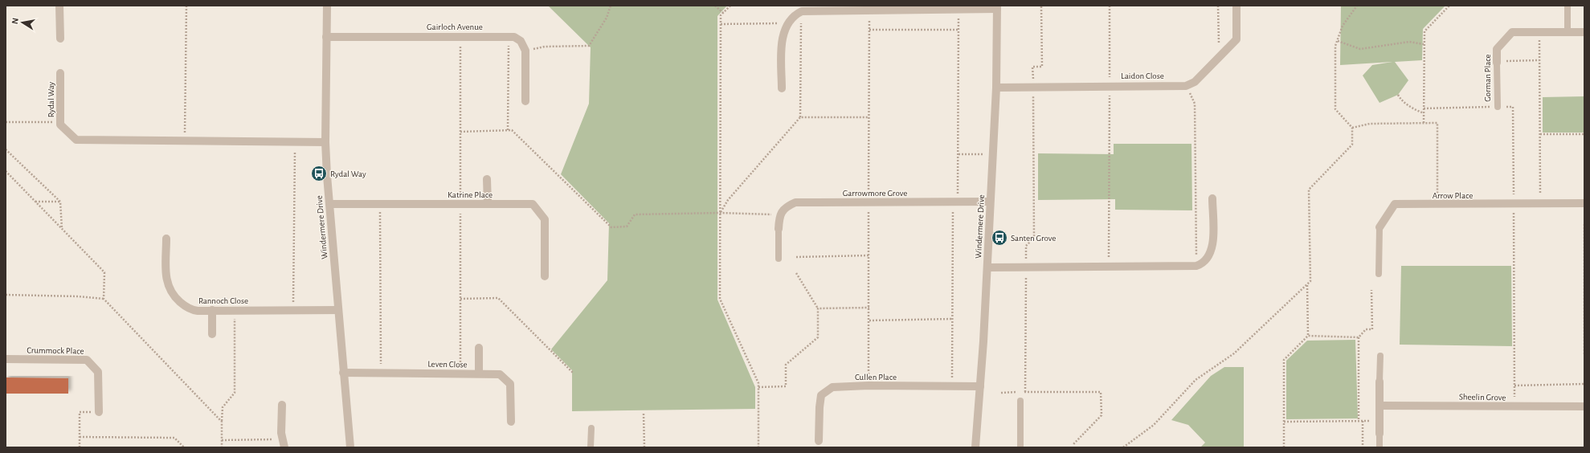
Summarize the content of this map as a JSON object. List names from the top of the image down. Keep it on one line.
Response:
{"streets":{"street":["Gairloch Avenue","Laidon Close","Gorman Place","Rydal Way","Garrowmore Grove","Katrine Place","Arrow Place","Windermere Drive","Rannoch Close","Crummock Place","Leven Close","Cullen Place","Sheelin Grove"]},"crossings":[["Gairloch Avenue","Windermere Drive"],["Laidon Close","Windermere Drive"],["Rydal Way","Windermere Drive"],["Garrowmore Grove","Windermere Drive"],["Katrine Place","Windermere Drive"],["Windermere Drive","Rannoch Close"],["Windermere Drive","Leven Close"],["Windermere Drive","Cullen Place"]],"places":{"bus stop":["Rydal Way","Santen Grove"]},"north":"left"}
